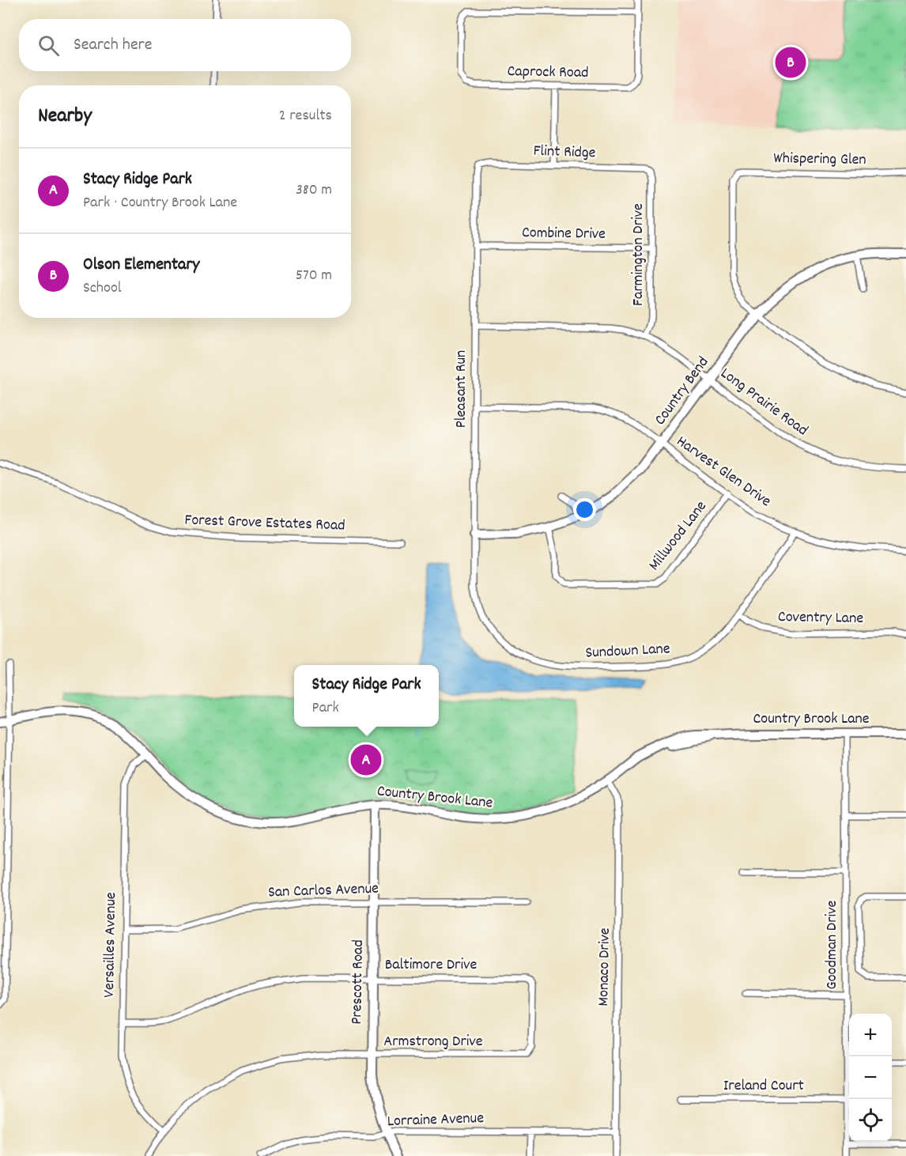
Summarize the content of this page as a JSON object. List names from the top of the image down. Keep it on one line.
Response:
{"streets":{"street":["Caprock Road","Flint Ridge","Whispering Glen","Combine Drive","Farmington Drive","Pleasant Run","Country Bend","Long Prairie Road","Harvest Glen Drive","Forest Grove Estates Road","Millwood Lane","Coventry Lane","Sundown Lane","Country Brook Lane","San Carlos Avenue","Versailles Avenue","Goodman Drive","Baltimore Drive","Monaco Drive","Prescott Road","Armstrong Drive","Ireland Court","Lorraine Avenue"]},"crossings":[["Flint Ridge","Farmington Drive"],["Flint Ridge","Pleasant Run"],["Whispering Glen","Country Bend"],["Combine Drive","Farmington Drive"],["Combine Drive","Pleasant Run"],["Farmington Drive","Long Prairie Road"],["Pleasant Run","Country Bend"],["Pleasant Run","Long Prairie Road"],["Pleasant Run","Harvest Glen Drive"],["Pleasant Run","Sundown Lane"],["Country Bend","Long Prairie Road"],["Country Bend","Harvest Glen Drive"],["Country Bend","Millwood Lane"],["Harvest Glen Drive","Millwood Lane"],["Harvest Glen Drive","Sundown Lane"],["Coventry Lane","Sundown Lane"],["Country Brook Lane","Versailles Avenue"],["Country Brook Lane","Goodman Drive"],["Country Brook Lane","Monaco Drive"],["Country Brook Lane","Prescott Road"],["San Carlos Avenue","Versailles Avenue"],["San Carlos Avenue","Prescott Road"],["Versailles Avenue","Baltimore Drive"],["Versailles Avenue","Armstrong Drive"],["Goodman Drive","Ireland Court"],["Baltimore Drive","Prescott Road"],["Baltimore Drive","Armstrong Drive"],["Monaco Drive","Lorraine Avenue"],["Prescott Road","Armstrong Drive"],["Prescott Road","Lorraine Avenue"]],"page":{"search":"Search here","pins":["B","A"],"heading":["Nearby","2 results"],"list":[{"mark":"A","name":"Stacy Ridge Park","note":"Park · Country Brook Lane","value":"380 m"},{"mark":"B","name":"Olson Elementary","note":"School","value":"570 m"}],"popup":["Stacy Ridge Park","Park"],"map_buttons":["+","−"]}}
